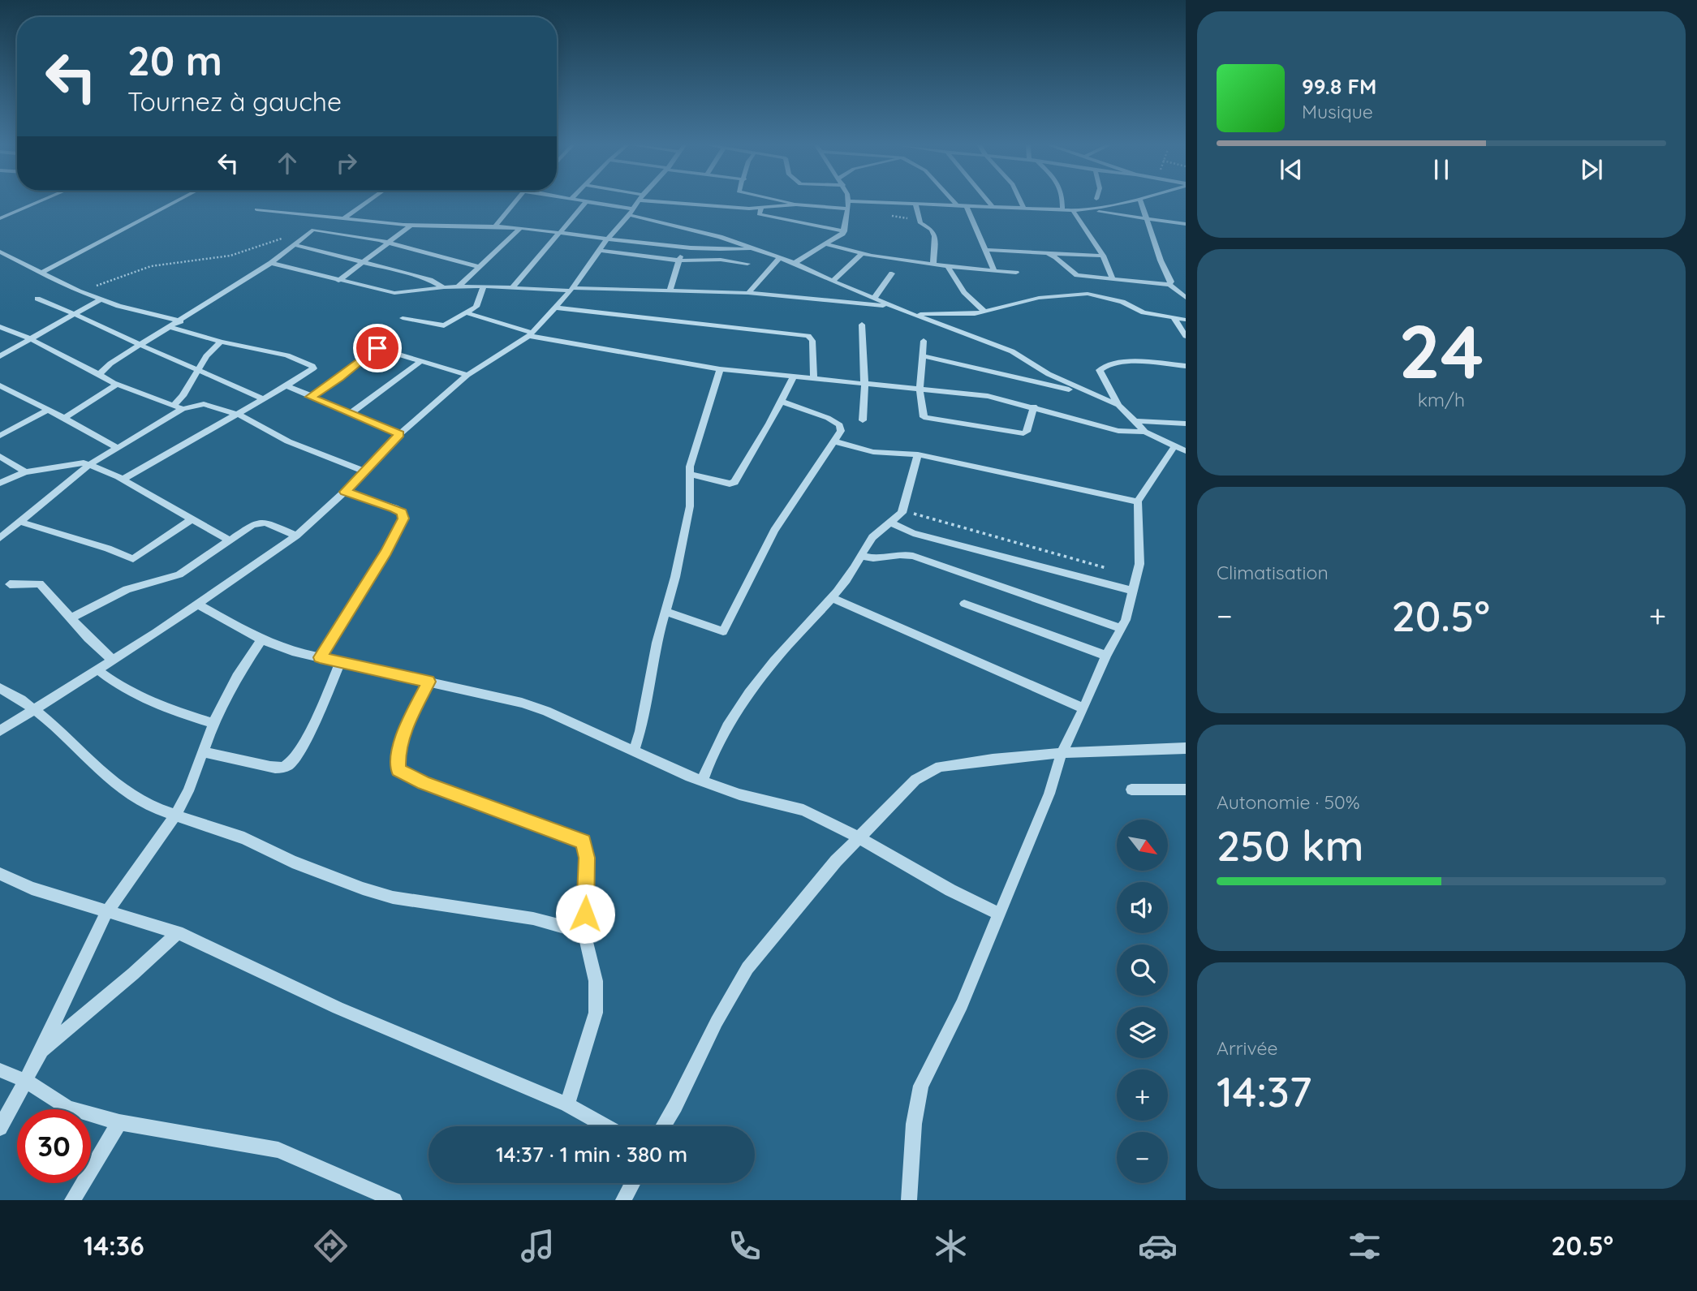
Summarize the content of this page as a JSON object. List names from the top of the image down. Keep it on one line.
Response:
{"north":"bottom right","page":{"turn":["20 m","Tournez à gauche"],"song":["99.8 FM","Musique"],"tile":[["24","km/h"],"Climatisation",["Autonomie · 50%","250 km"],["Arrivée","14:37"]],"heat":["−","20.5°","+"],"map_buttons":["+","−"],"limit":"30","trip":"14:37 · 1 min · 380 m","tabs":["14:36","20.5°"]}}
